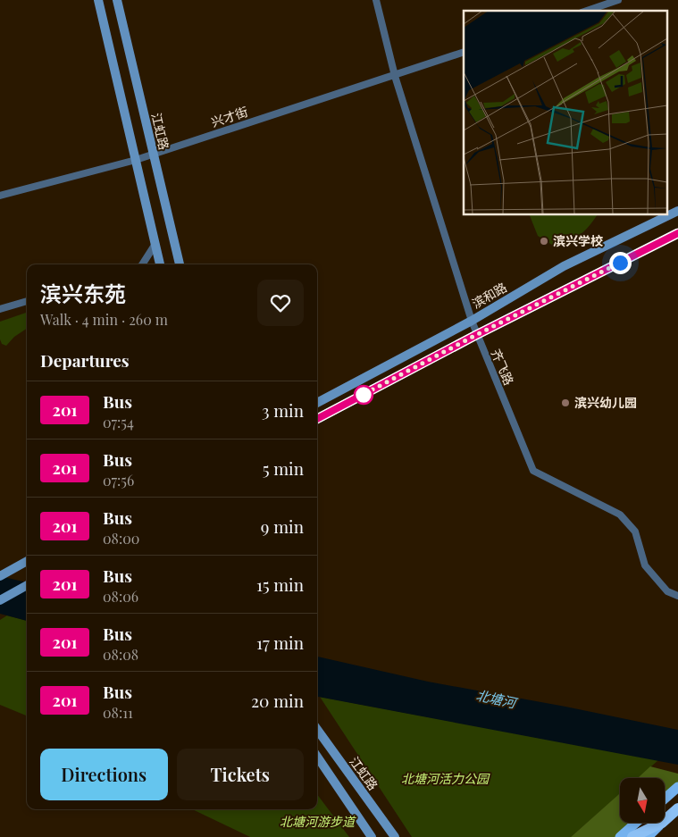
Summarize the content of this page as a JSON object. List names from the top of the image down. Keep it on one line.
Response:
{"streets":{"main road":["江虹路","滨和路"],"street":["兴才街","齐飞路"]},"crossings":[["兴才街","江虹路"],["兴才街","齐飞路"],["滨和路","齐飞路"]],"water":["北塘河"],"parks":["北塘河活力公园","北塘河游步道"],"places":["滨兴学校","滨兴幼儿园"],"lines":["bus line 201"],"north":"bottom","page":{"heading":[["滨兴东苑","Walk · 4 min · 260 m"],"Departures"],"list":[{"mark":"201","name":"Bus","note":"07:54","value":"3 min"},{"mark":"201","name":"Bus","note":"07:56","value":"5 min"},{"mark":"201","name":"Bus","note":"08:00","value":"9 min"},{"mark":"201","name":"Bus","note":"08:06","value":"15 min"},{"mark":"201","name":"Bus","note":"08:08","value":"17 min"},{"mark":"201","name":"Bus","note":"08:11","value":"20 min"}],"buttons":["Directions","Tickets"]}}
